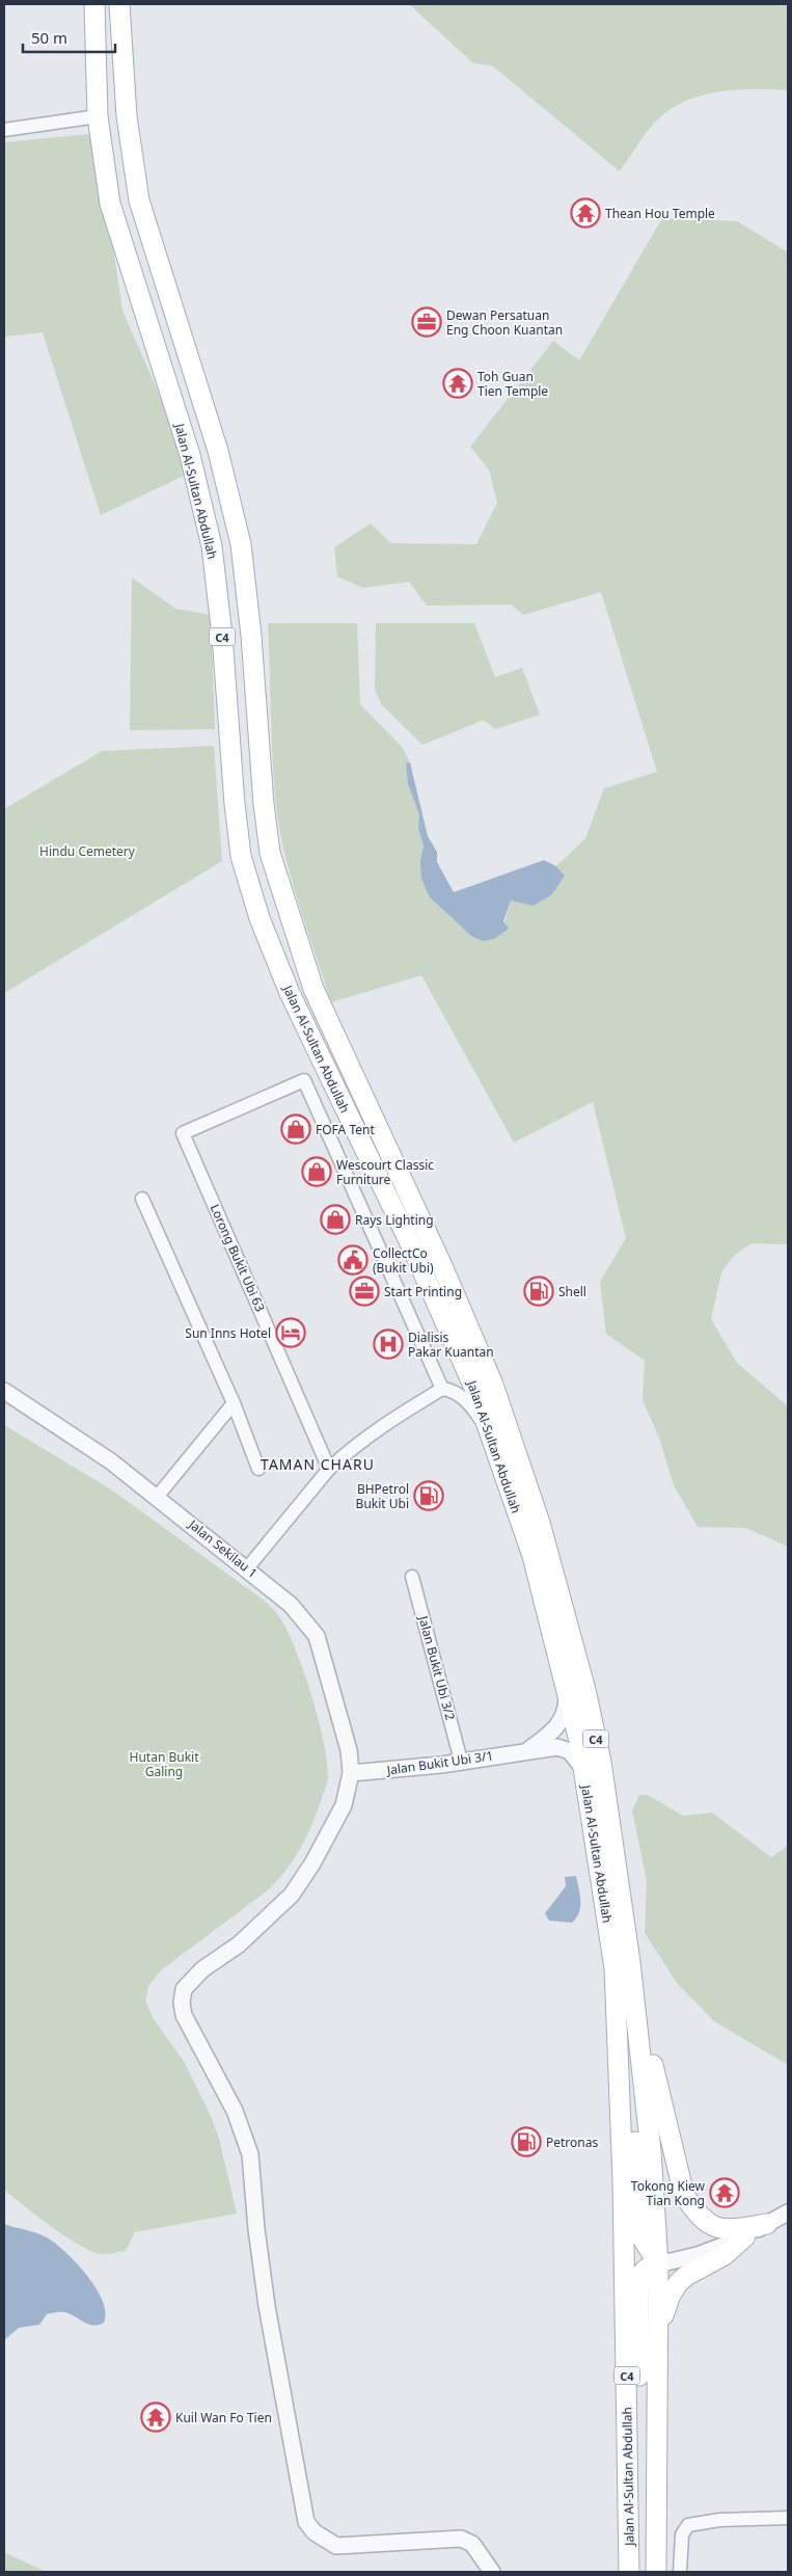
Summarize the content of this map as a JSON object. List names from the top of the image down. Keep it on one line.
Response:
{"streets":{"main road":["Jalan Al-Sultan Abdullah","C4"],"street":["Lorong Bukit Ubi 63","Jalan Sekilau 1","Jalan Bukit Ubi 3/2","Jalan Bukit Ubi 3/1"]},"crossings":[["Jalan Al-Sultan Abdullah","Jalan Bukit Ubi 3/1"],["Jalan Sekilau 1","Jalan Bukit Ubi 3/1"],["Jalan Bukit Ubi 3/2","Jalan Bukit Ubi 3/1"]],"districts":["TAMAN CHARU"],"parks":["Hindu Cemetery","Hutan Bukit Galing"],"places":{"temple":["Thean Hou Temple","Toh Guan Tien Temple","Tokong Kiew Tian Kong","Kuil Wan Fo Tien"],"office":["Dewan Persatuan Eng Choon Kuantan","Start Printing"],"shop":["FOFA Tent","Wescourt Classic Furniture","Rays Lighting"],"public building":["CollectCo (Bukit Ubi)"],"fuel station":["Shell","BHPetrol Bukit Ubi","Petronas"],"hotel":["Sun Inns Hotel"],"hospital":["Dialisis Pakar Kuantan"]},"scale_bar":"50 m"}
